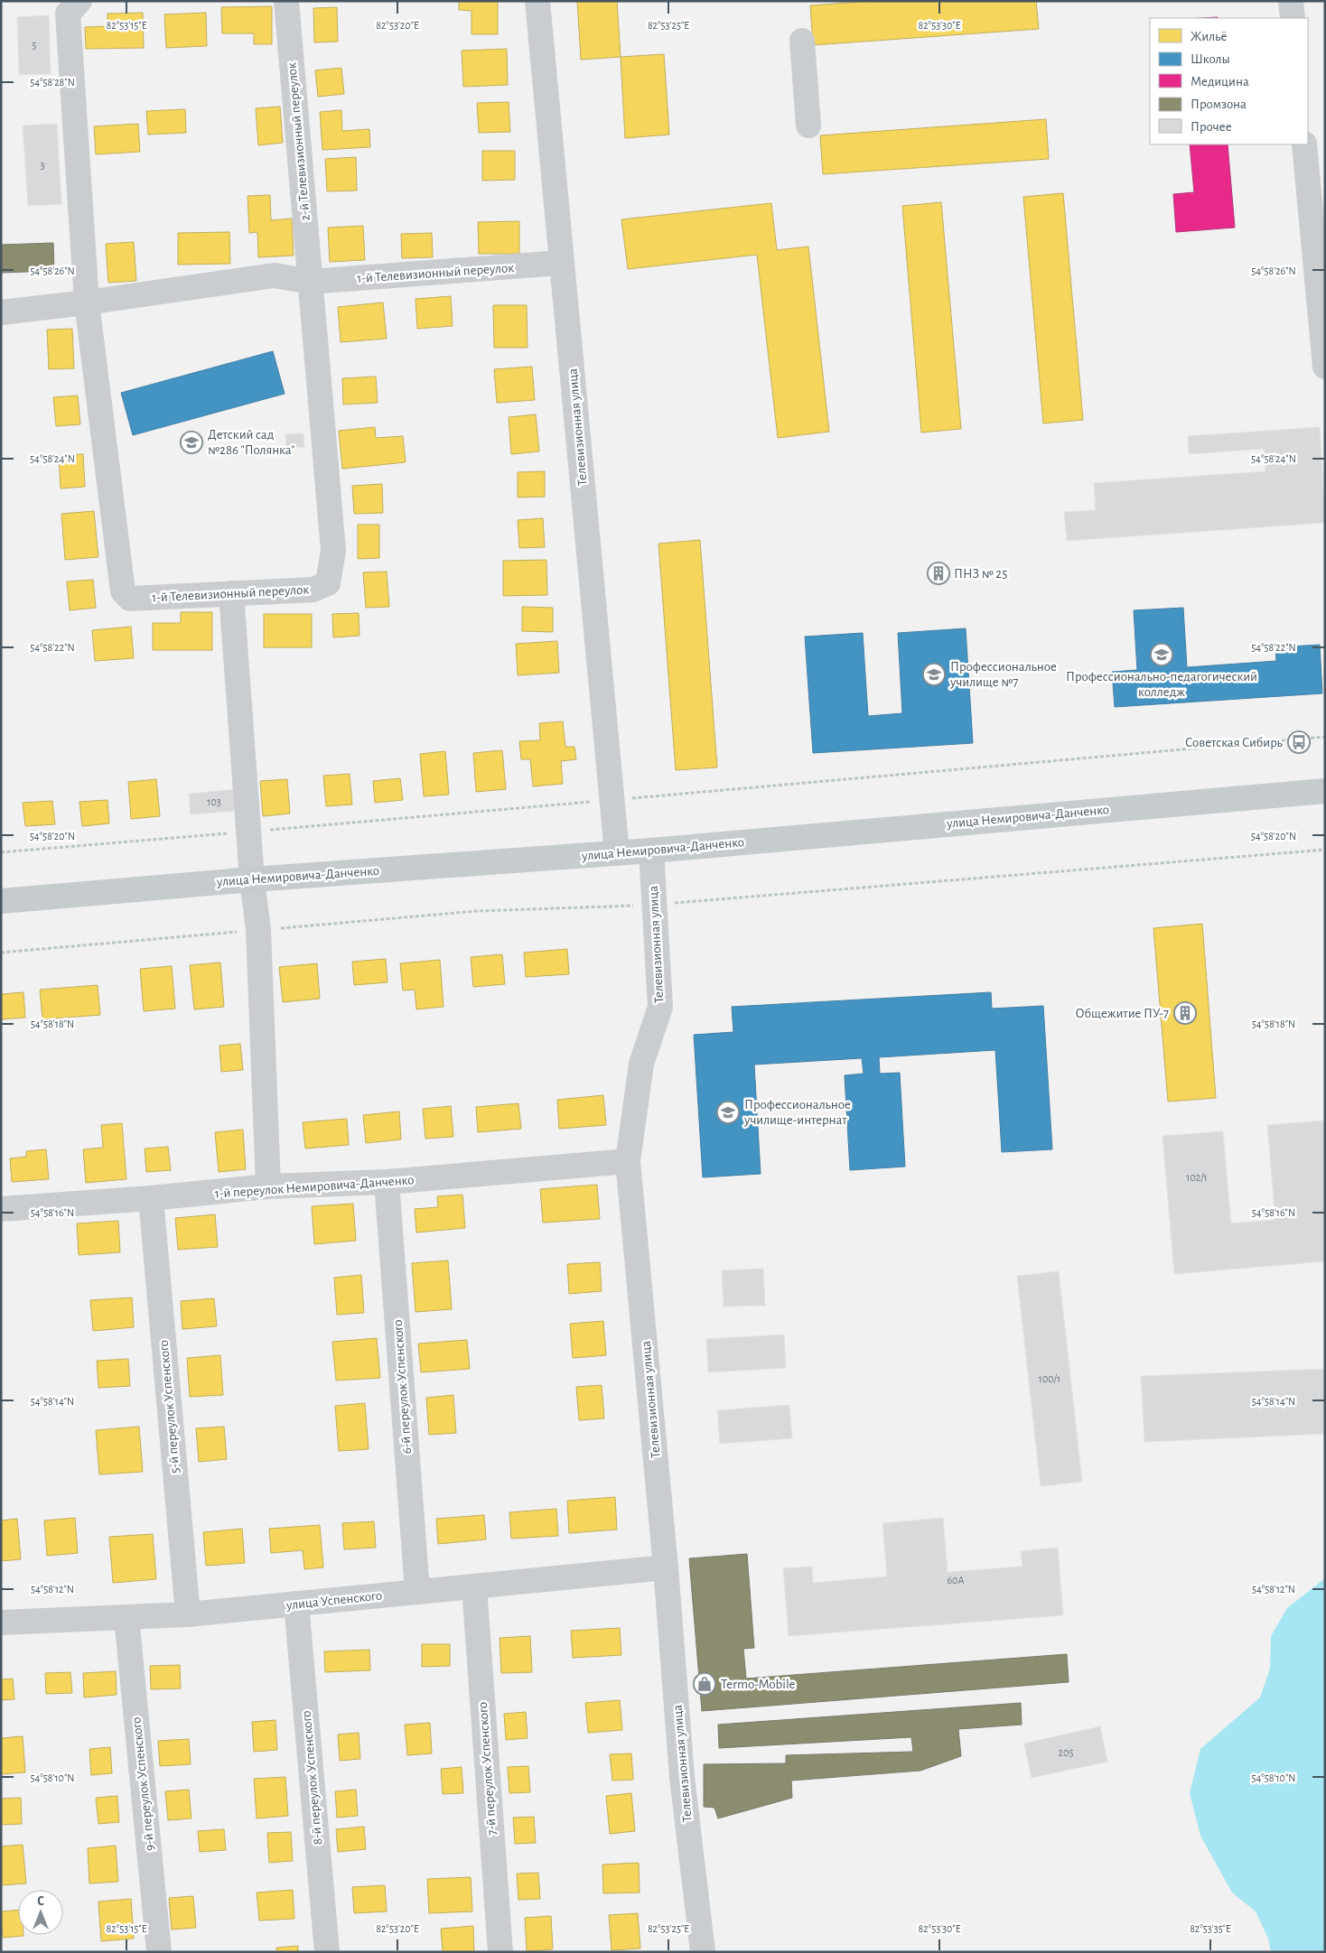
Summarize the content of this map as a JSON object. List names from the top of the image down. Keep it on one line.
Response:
{"streets":{"main road":["улица Немировича-Данченко"],"street":["2-й Телевизионный переулок","1-й Телевизионный переулок","Телевизионная улица","1-й переулок Немировича-Данченко","6-й переулок Успенского","5-й переулок Успенского","улица Успенского","7-й переулок Успенского","8-й переулок Успенского","9-й переулок Успенского"]},"crossings":[["2-й Телевизионный переулок","1-й Телевизионный переулок"],["1-й Телевизионный переулок","Телевизионная улица"],["Телевизионная улица","улица Немировича-Данченко"],["Телевизионная улица","1-й переулок Немировича-Данченко"],["Телевизионная улица","улица Успенского"],["1-й переулок Немировича-Данченко","6-й переулок Успенского"],["1-й переулок Немировича-Данченко","5-й переулок Успенского"],["6-й переулок Успенского","улица Успенского"],["5-й переулок Успенского","улица Успенского"],["улица Успенского","7-й переулок Успенского"],["улица Успенского","8-й переулок Успенского"],["улица Успенского","9-й переулок Успенского"]],"places":{"school or university":["Детский сад №286 \"Полянка\"","Профессионально-педагогический колледж","Профессиональное училище №7","Профессиональное училище-интернат"],"building":["ПНЗ № 25","Общежитие ПУ-7"],"bus stop":["Советская Сибирь"],"shop":["Termo-Mobile"]},"house_numbers":["5","3","103","102/1","100/1","60А","205"],"legend":["Жильё","Школы","Медицина","Промзона","Прочее"],"north":"top","coordinates":["82°53'15\"E","82°53'20\"E","82°53'25\"E","82°53'30\"E","54°58'28\"N","54°58'26\"N","54°58'24\"N","54°58'22\"N","54°58'20\"N","54°58'18\"N","54°58'16\"N","54°58'14\"N","54°58'12\"N","54°58'10\"N","82°53'35\"E"]}
